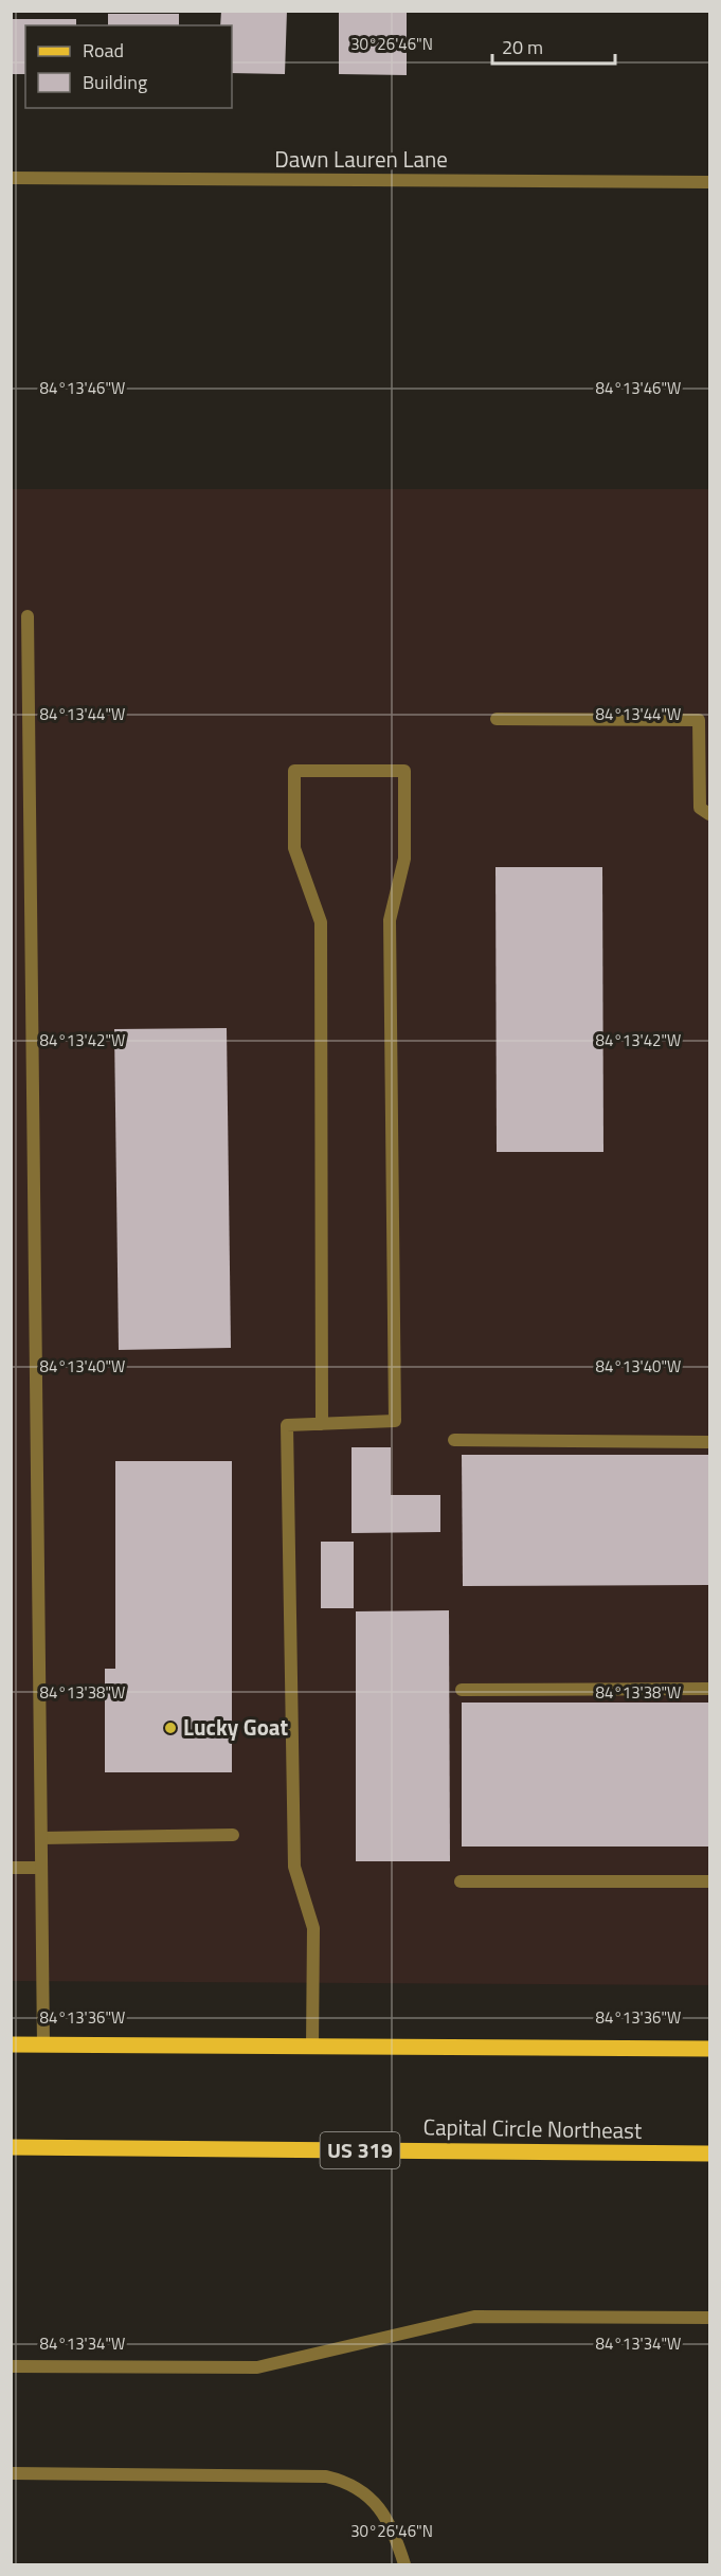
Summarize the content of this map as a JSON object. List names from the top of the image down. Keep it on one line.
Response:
{"streets":{"main road":["Capital Circle Northeast","US 319"],"street":["Dawn Lauren Lane"]},"places":["Lucky Goat"],"legend":["Road","Building"],"scale_bar":"20 m","coordinates":["30°26'46\"N","84°13'46\"W","84°13'44\"W","84°13'42\"W","84°13'40\"W","84°13'38\"W","84°13'36\"W","84°13'34\"W"]}
